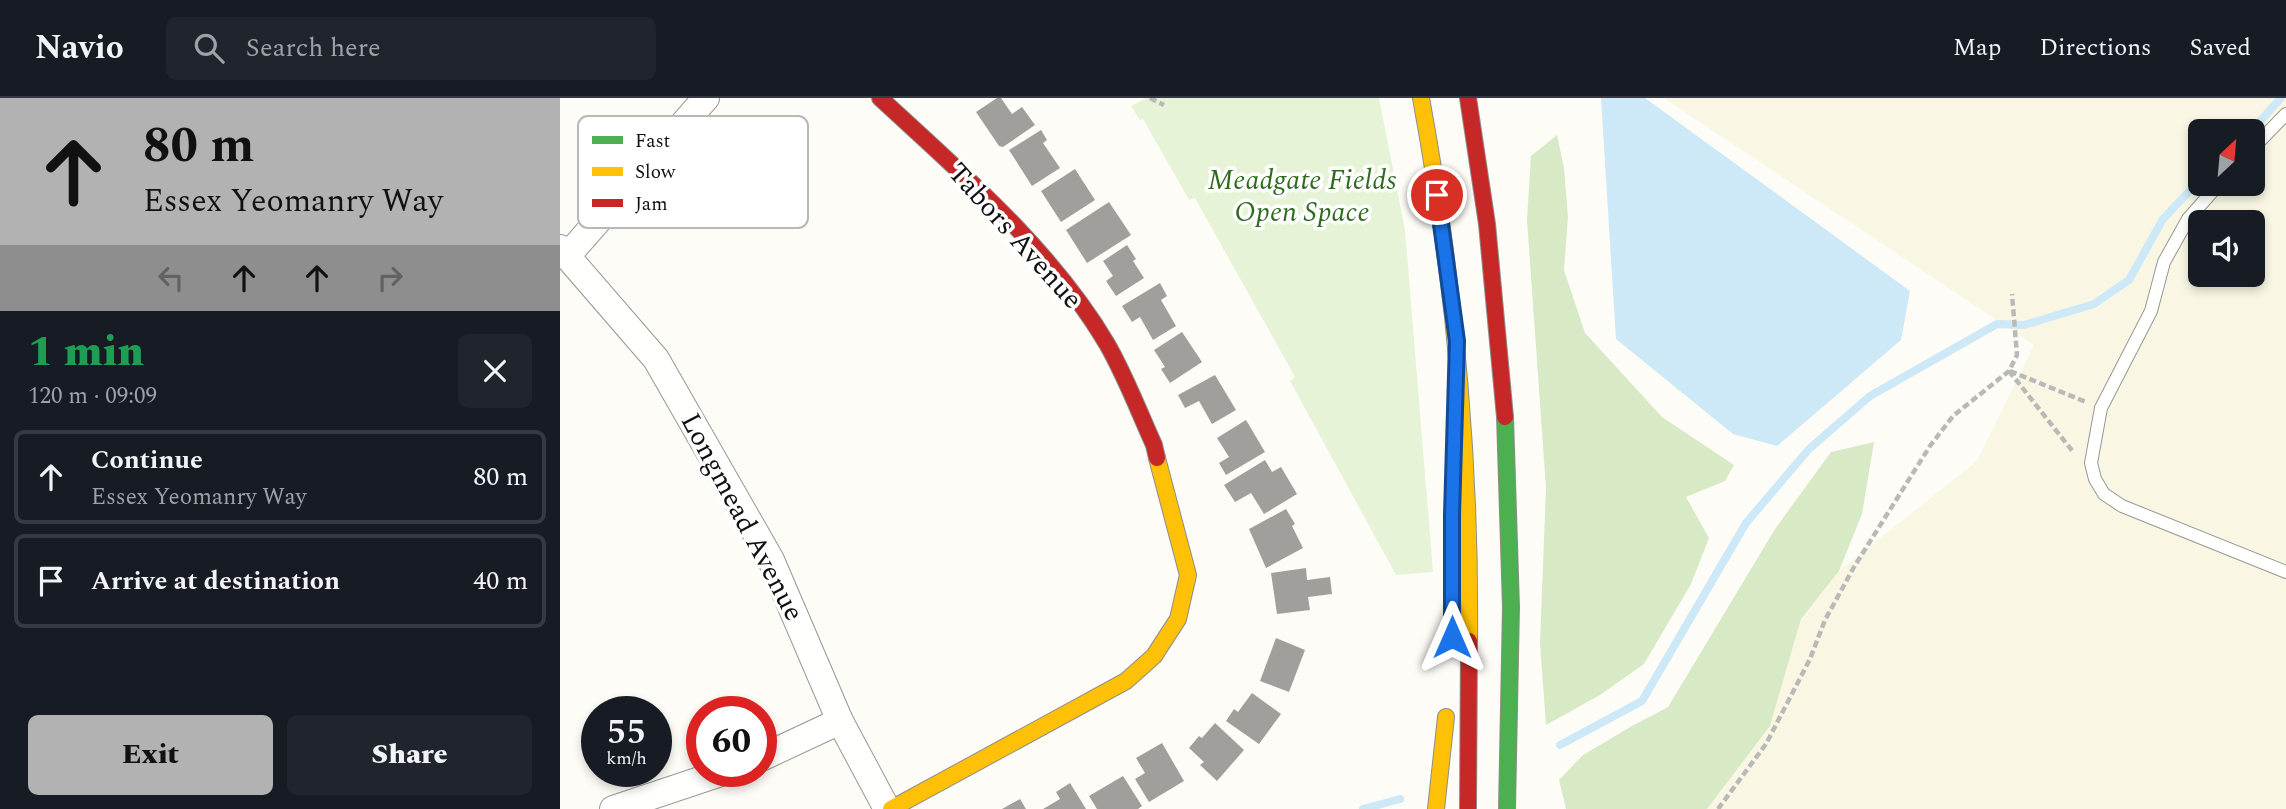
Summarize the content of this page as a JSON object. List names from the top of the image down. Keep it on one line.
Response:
{"streets":{"main road":["Tabors Avenue"],"street":["Longmead Avenue"]},"crossings":[["Tabors Avenue","Longmead Avenue"]],"parks":["Meadgate Fields Open Space"],"legend":["Fast","Slow","Jam"],"north":"top right","page":{"header":"Navio","search":"Search here","nav":["Map","Directions","Saved"],"turn":["80 m","Essex Yeomanry Way"],"heading":["1 min","120 m · 09:09"],"list":[{"name":"Continue","note":"Essex Yeomanry Way","value":"80 m"},{"name":"Arrive at destination","value":"40 m"}],"speed":"55 km/h","limit":"60","buttons":["Exit","Share"]}}
